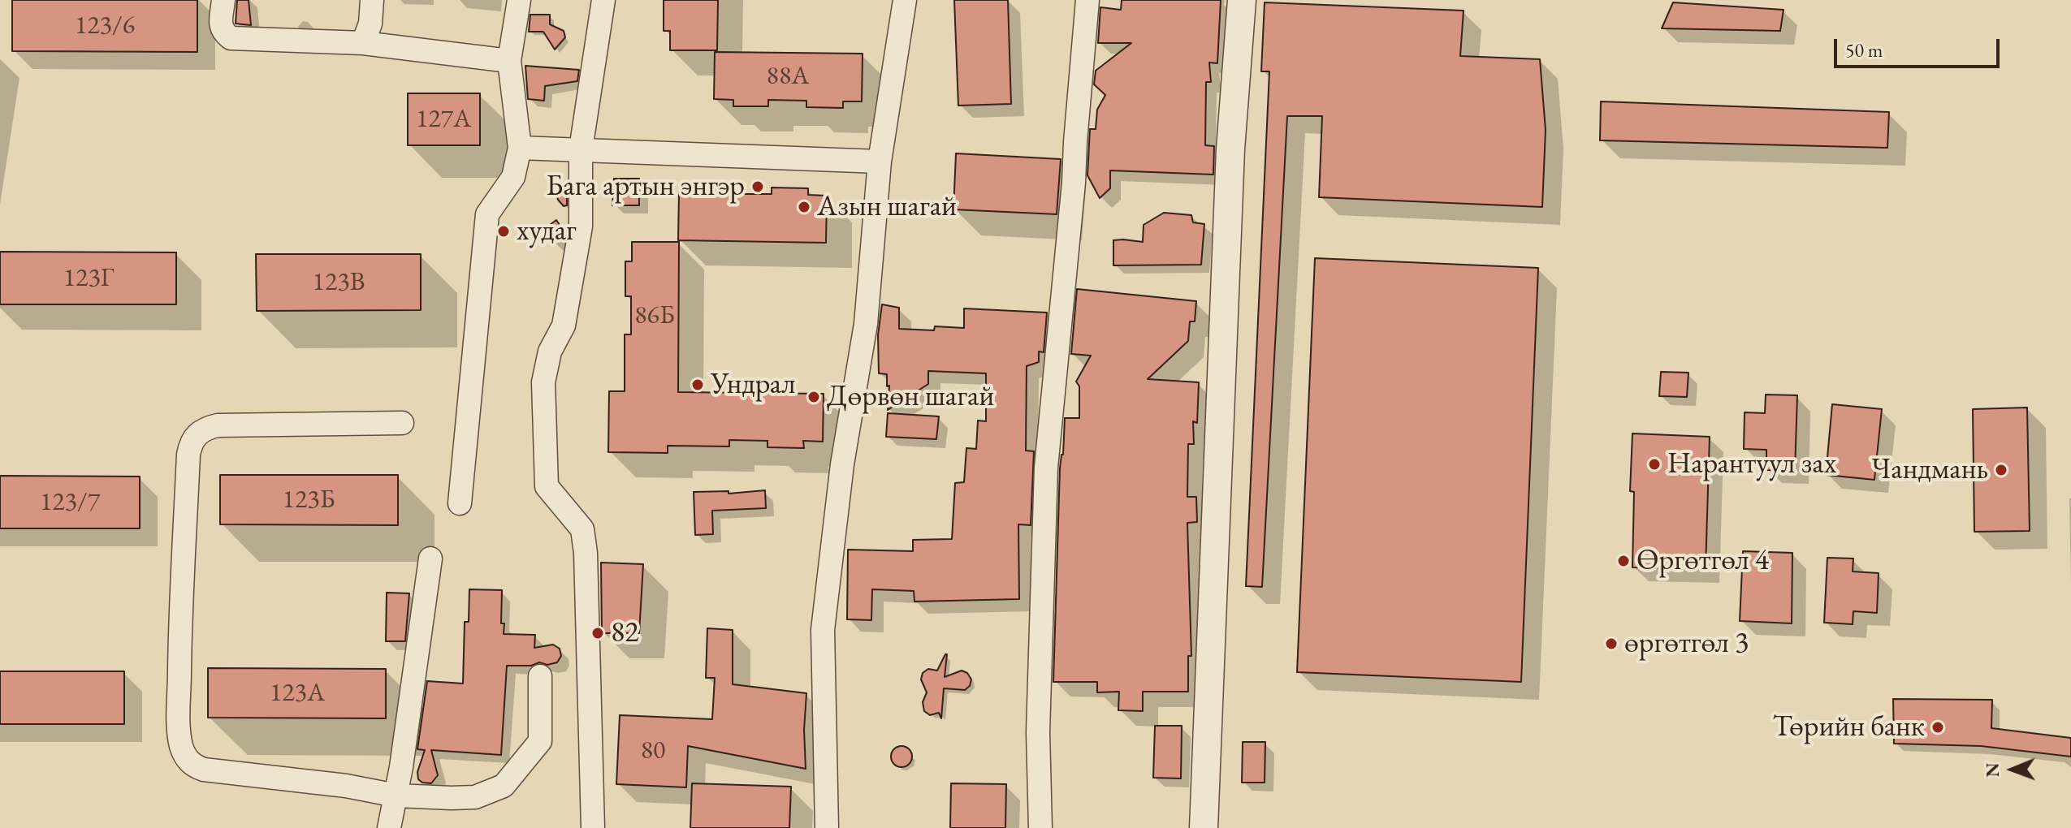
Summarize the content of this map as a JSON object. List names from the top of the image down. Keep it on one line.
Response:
{"places":["Бага артын энгэр","Азын шагай","худаг","Ундрал","Дөрвөн шагай","Нарантуул зах","Чандмань","Өргөтгөл 4","82","өргөтгөл 3","Төрийн банк"],"house_numbers":["123/6","88А","127А","123Г","123В","86Б","123Б","123/7","123А","80"],"scale_bar":"50 m","north":"left"}
